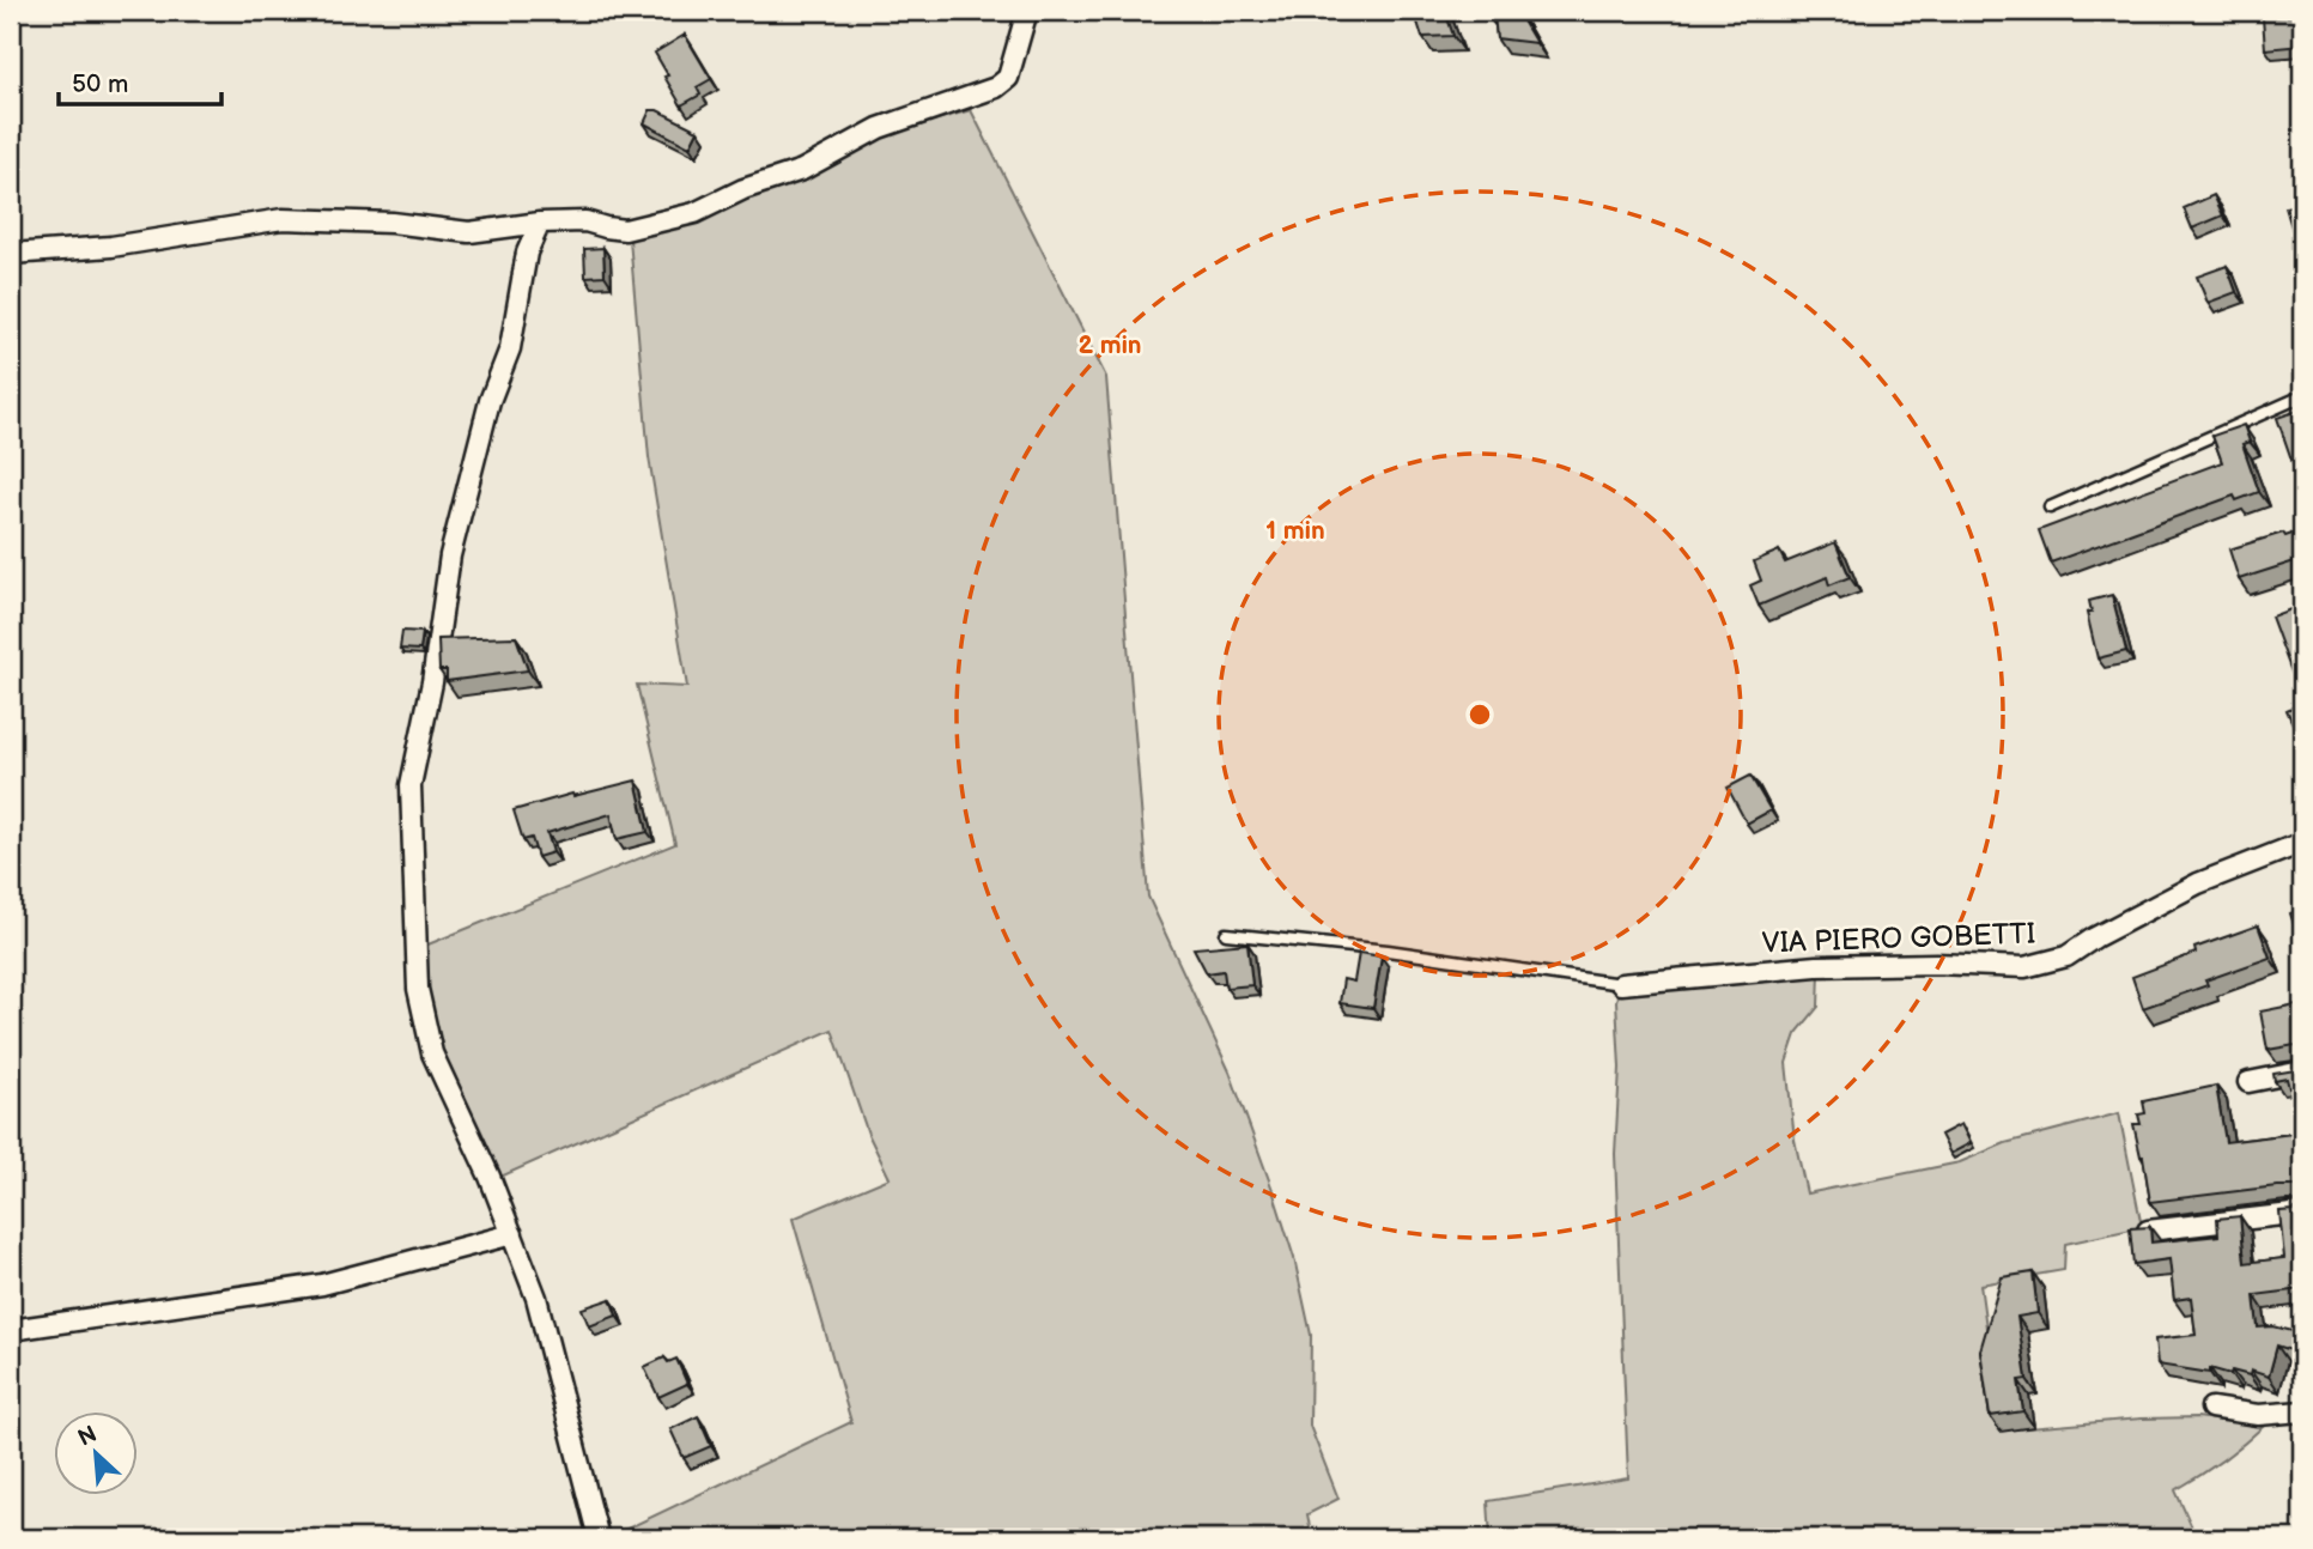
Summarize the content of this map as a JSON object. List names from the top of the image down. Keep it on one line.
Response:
{"streets":{"street":["VIA PIERO GOBETTI"]},"scale_bar":"50 m","north":"top left","rings":["2 min","1 min"]}
